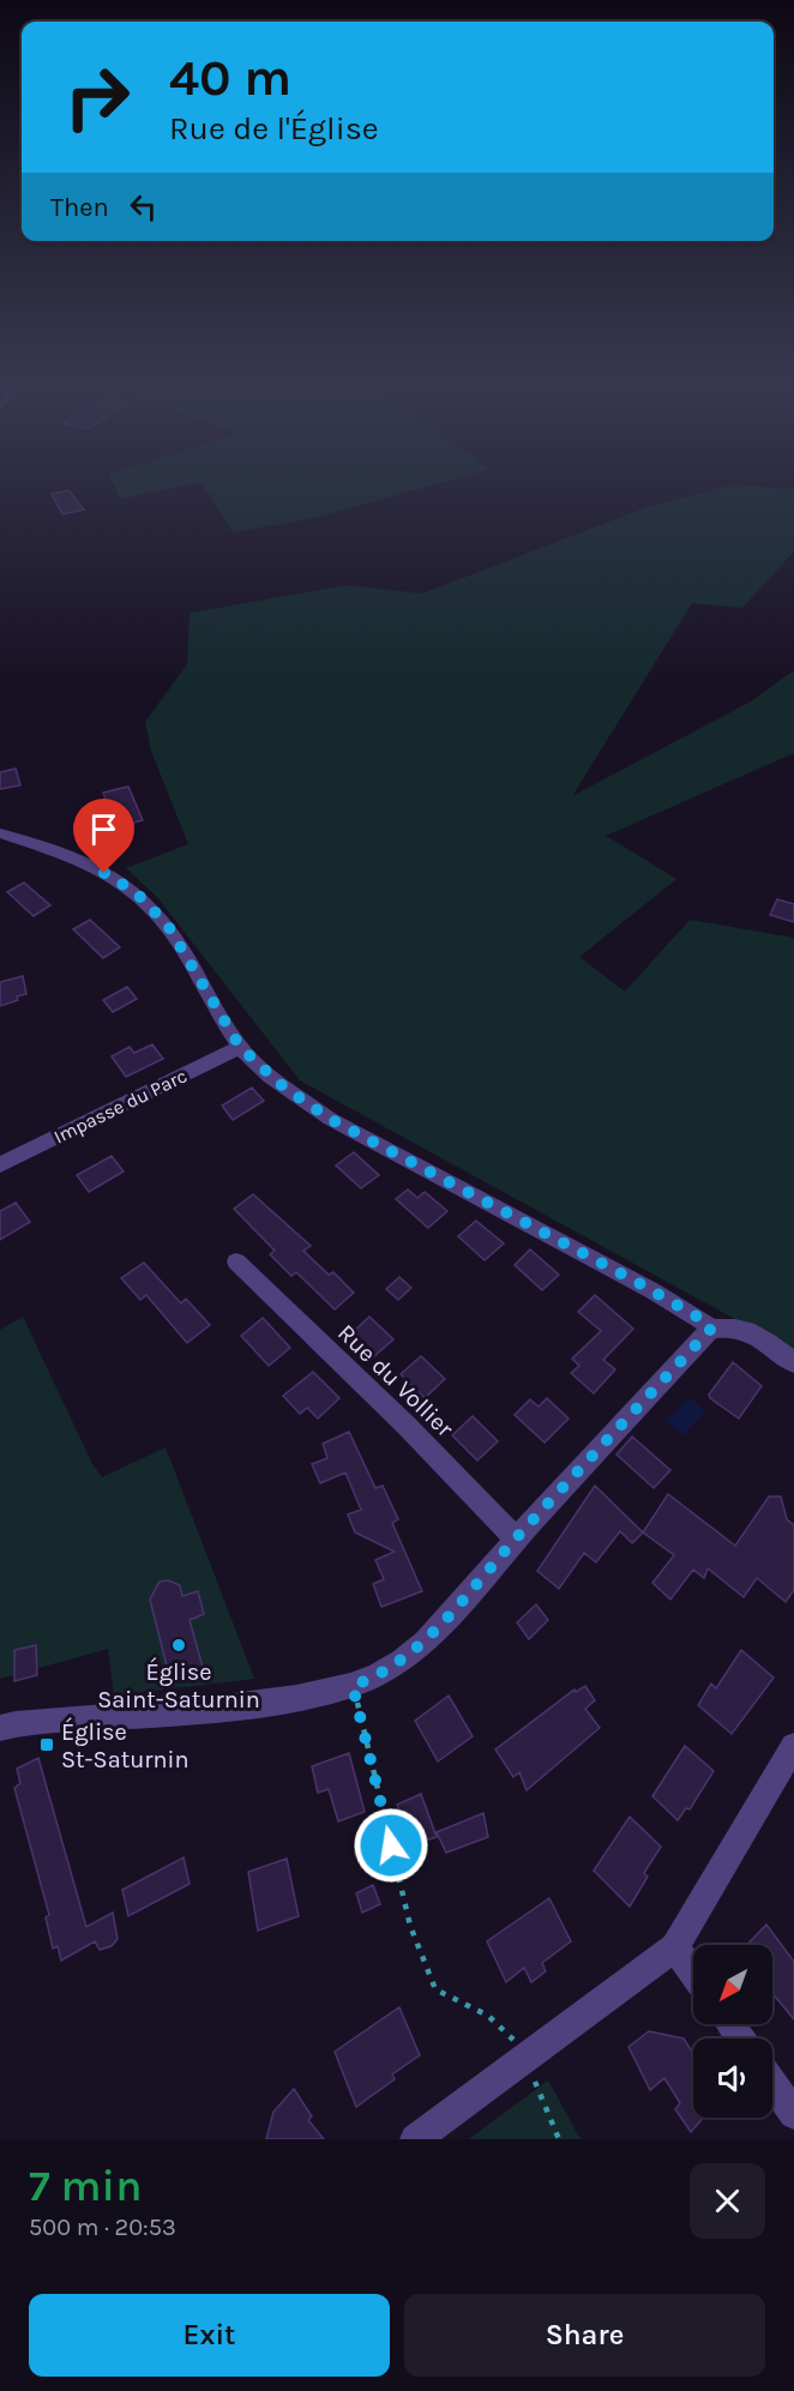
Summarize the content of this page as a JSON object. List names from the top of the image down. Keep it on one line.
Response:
{"streets":{"street":["Impasse du Parc","Rue du Vollier"]},"places":{"other":["Église Saint-Saturnin"],"transit":["Église St-Saturnin"]},"north":"bottom left","page":{"turn":["40 m","Rue de l'Église"],"then":"Then","heading":["7 min","500 m · 20:53"],"buttons":["Exit","Share"]}}
